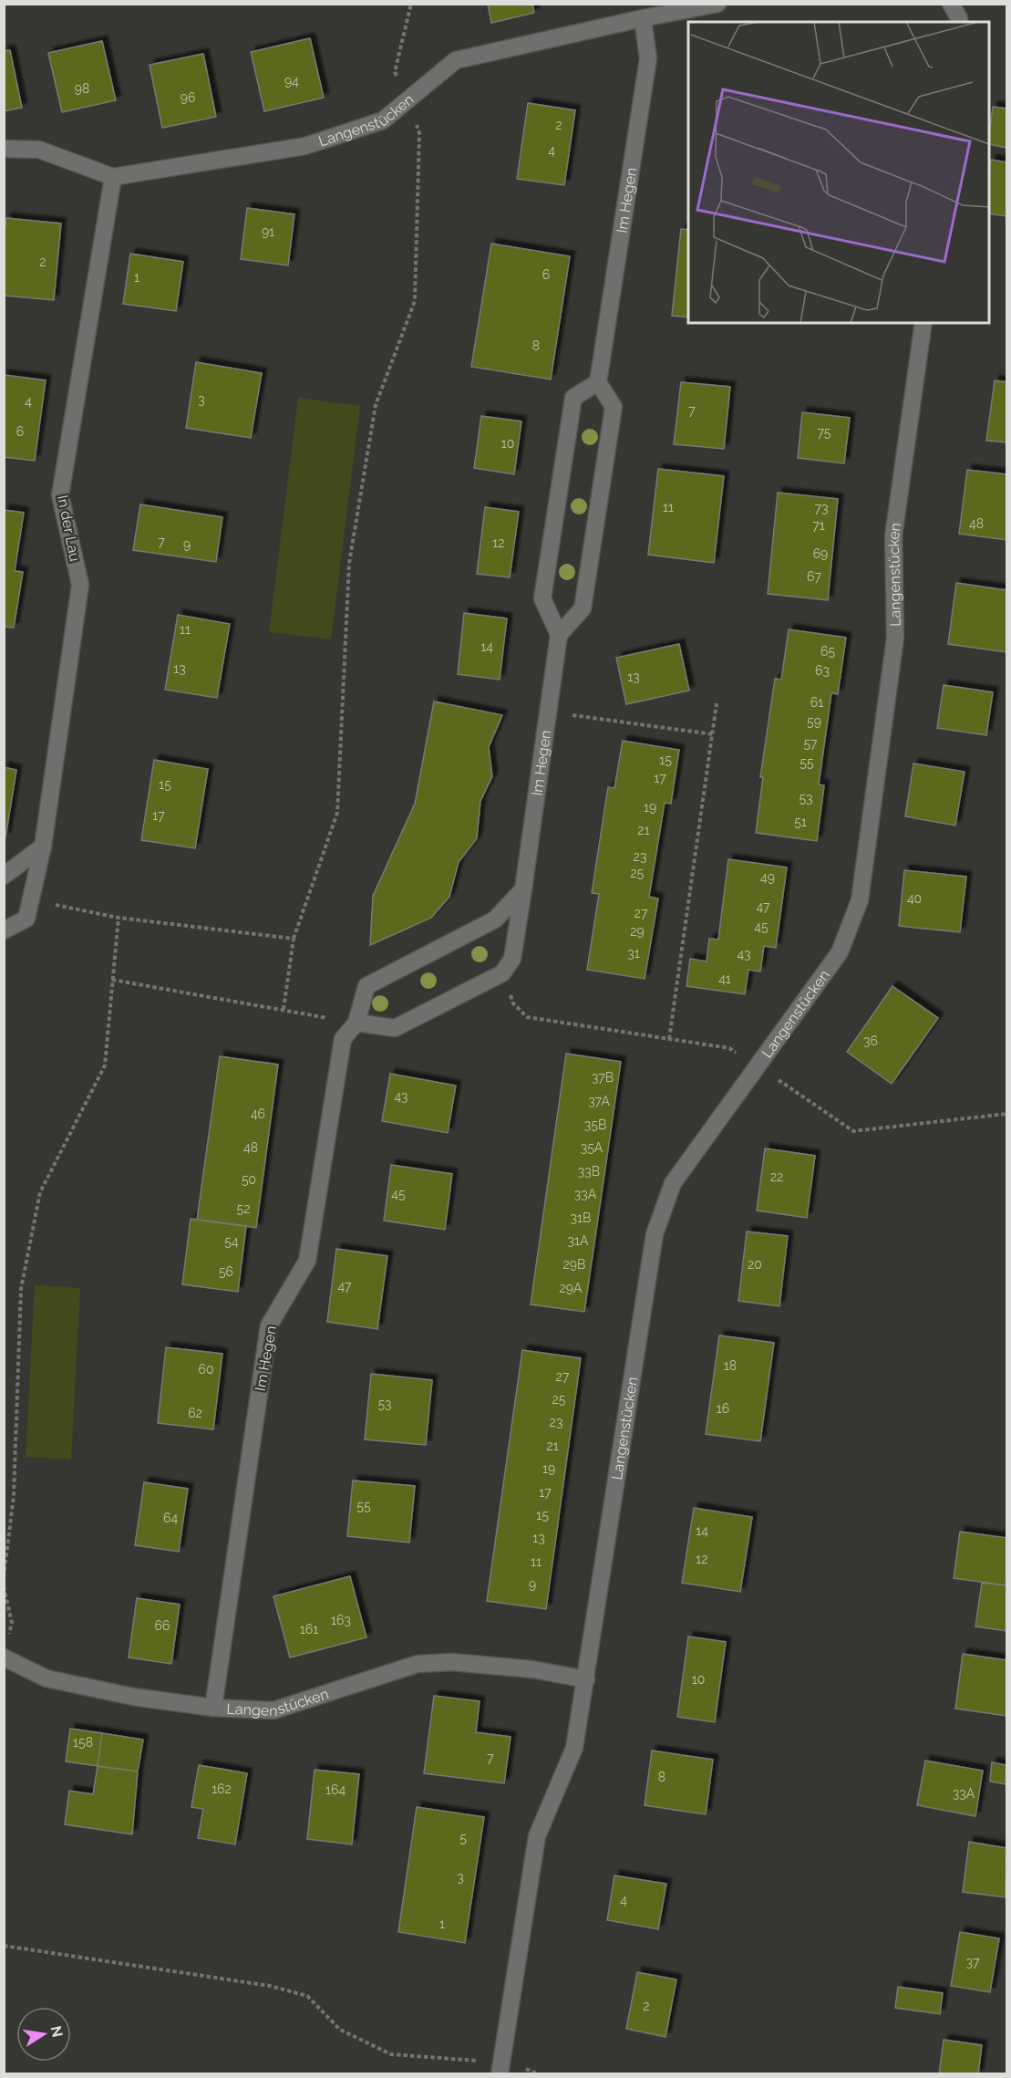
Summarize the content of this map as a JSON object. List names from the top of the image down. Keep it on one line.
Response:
{"streets":{"street":["Langenstücken","Im Hegen","In der Lau"]},"crossings":[["Langenstücken","Im Hegen"],["Langenstücken","In der Lau"]],"house_numbers":["94","98","96","2","4","91","2","6","1","8","3","4","7","6","75","10","11","73","48","71","7","12","9","69","67","11","14","65","13","63","13","61","59","57","15","55","17","15","53","19","17","51","21","23","25","49","40","47","27","45","29","31","43","41","36","37B","43","37A","46","35B","48","35A","33B","22","50","45","33A","52","31B","31A","54","29B","20","56","47","29A","18","60","27","25","53","16","62","23","21","19","17","55","15","64","14","13","12","11","9","163","66","161","10","158","7","8","162","164","33A","5","3","4","1","37","2"],"north":"right"}
